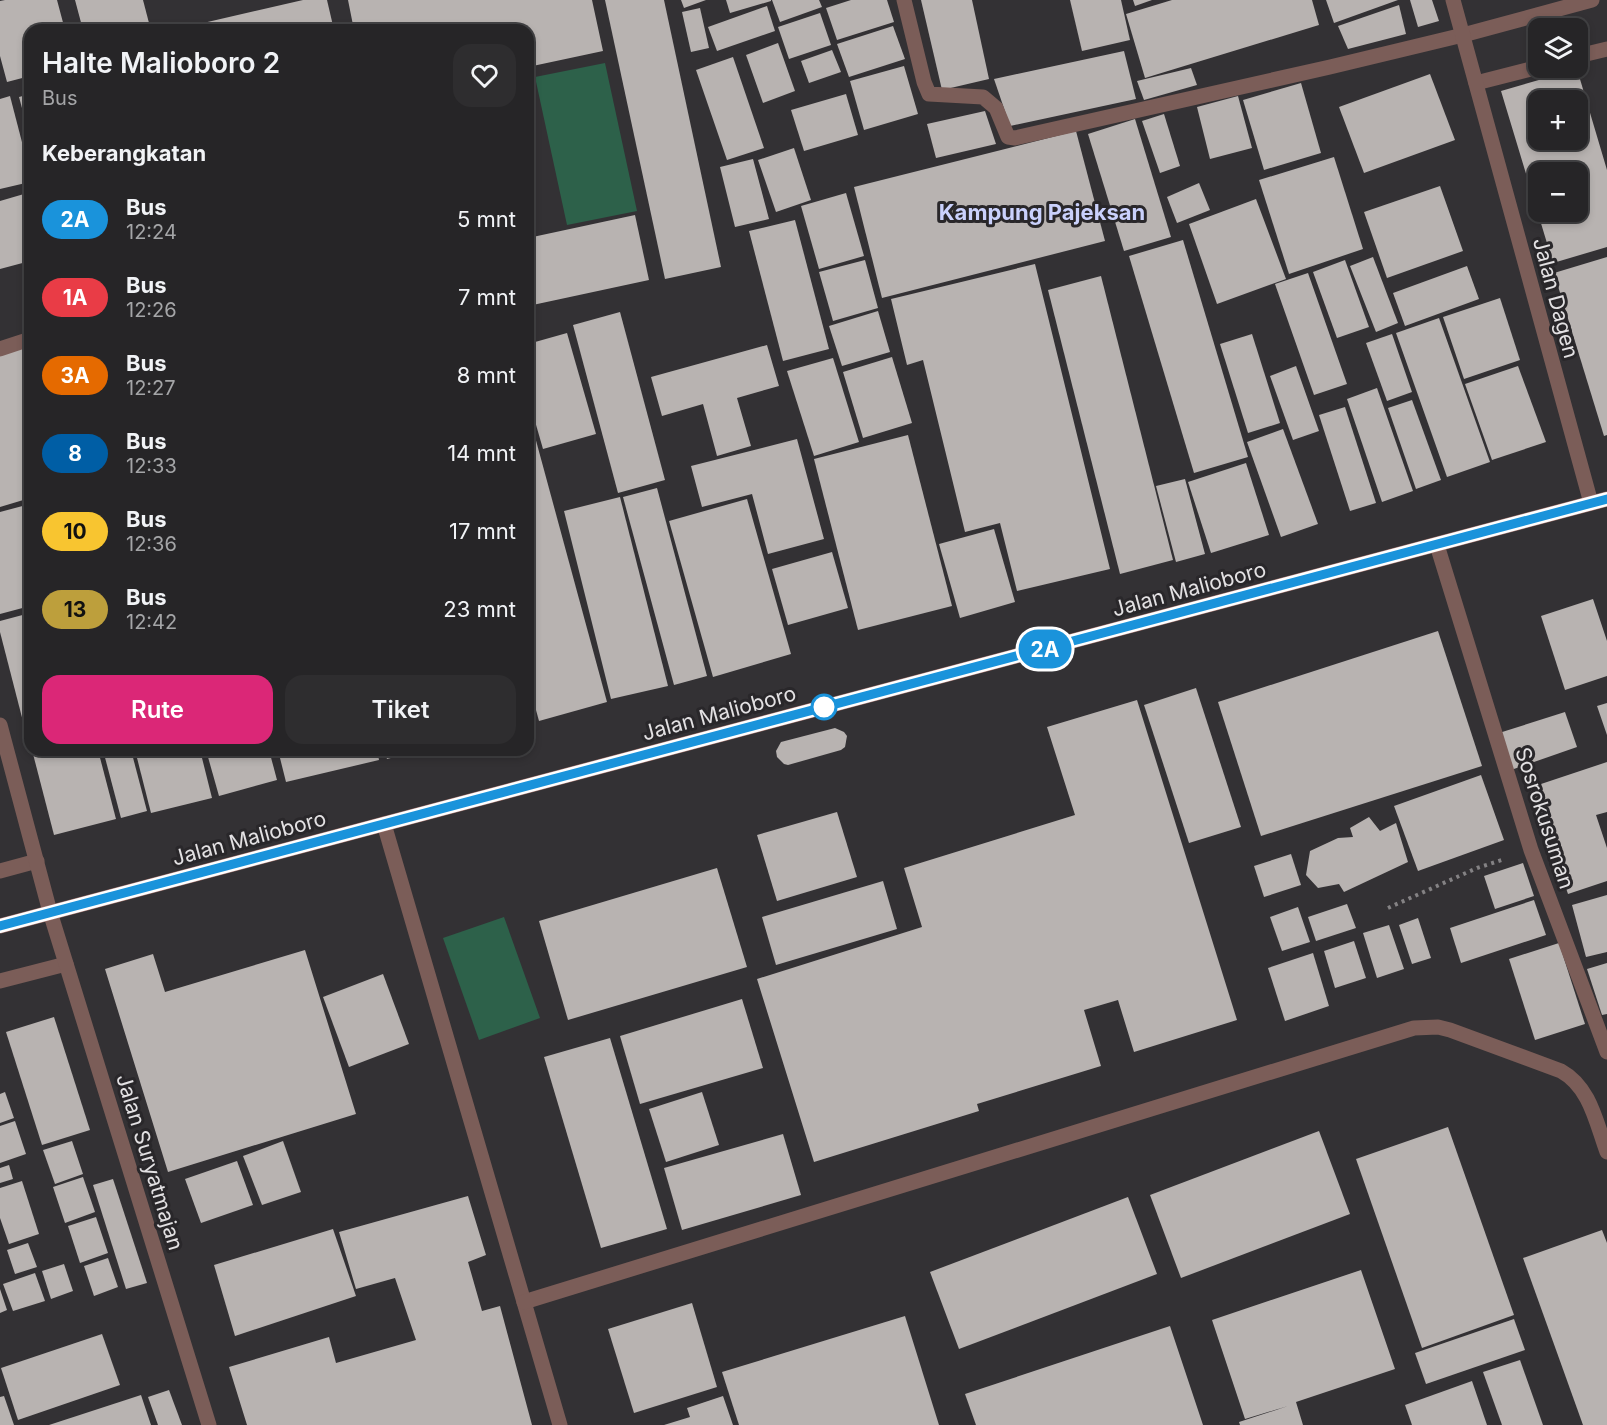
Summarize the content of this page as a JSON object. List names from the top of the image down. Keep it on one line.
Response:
{"streets":{"main road":["Jalan Malioboro"],"street":["Jalan Dagen","Sosrokusuman","Jalan Suryatmajan"]},"crossings":[["Jalan Dagen","Jalan Malioboro"],["Jalan Malioboro","Sosrokusuman"],["Jalan Malioboro","Jalan Suryatmajan"]],"districts":["Kampung Pajeksan"],"lines":["bus line 2A"],"page":{"on_map":"2A","map_buttons":["+","−"],"heading":[["Halte Malioboro 2","Bus"],"Keberangkatan"],"list":[{"mark":"2A","name":"Bus","note":"12:24","value":"5 mnt"},{"mark":"1A","name":"Bus","note":"12:26","value":"7 mnt"},{"mark":"3A","name":"Bus","note":"12:27","value":"8 mnt"},{"mark":"8","name":"Bus","note":"12:33","value":"14 mnt"},{"mark":"10","name":"Bus","note":"12:36","value":"17 mnt"},{"mark":"13","name":"Bus","note":"12:42","value":"23 mnt"}],"buttons":["Rute","Tiket"]}}
